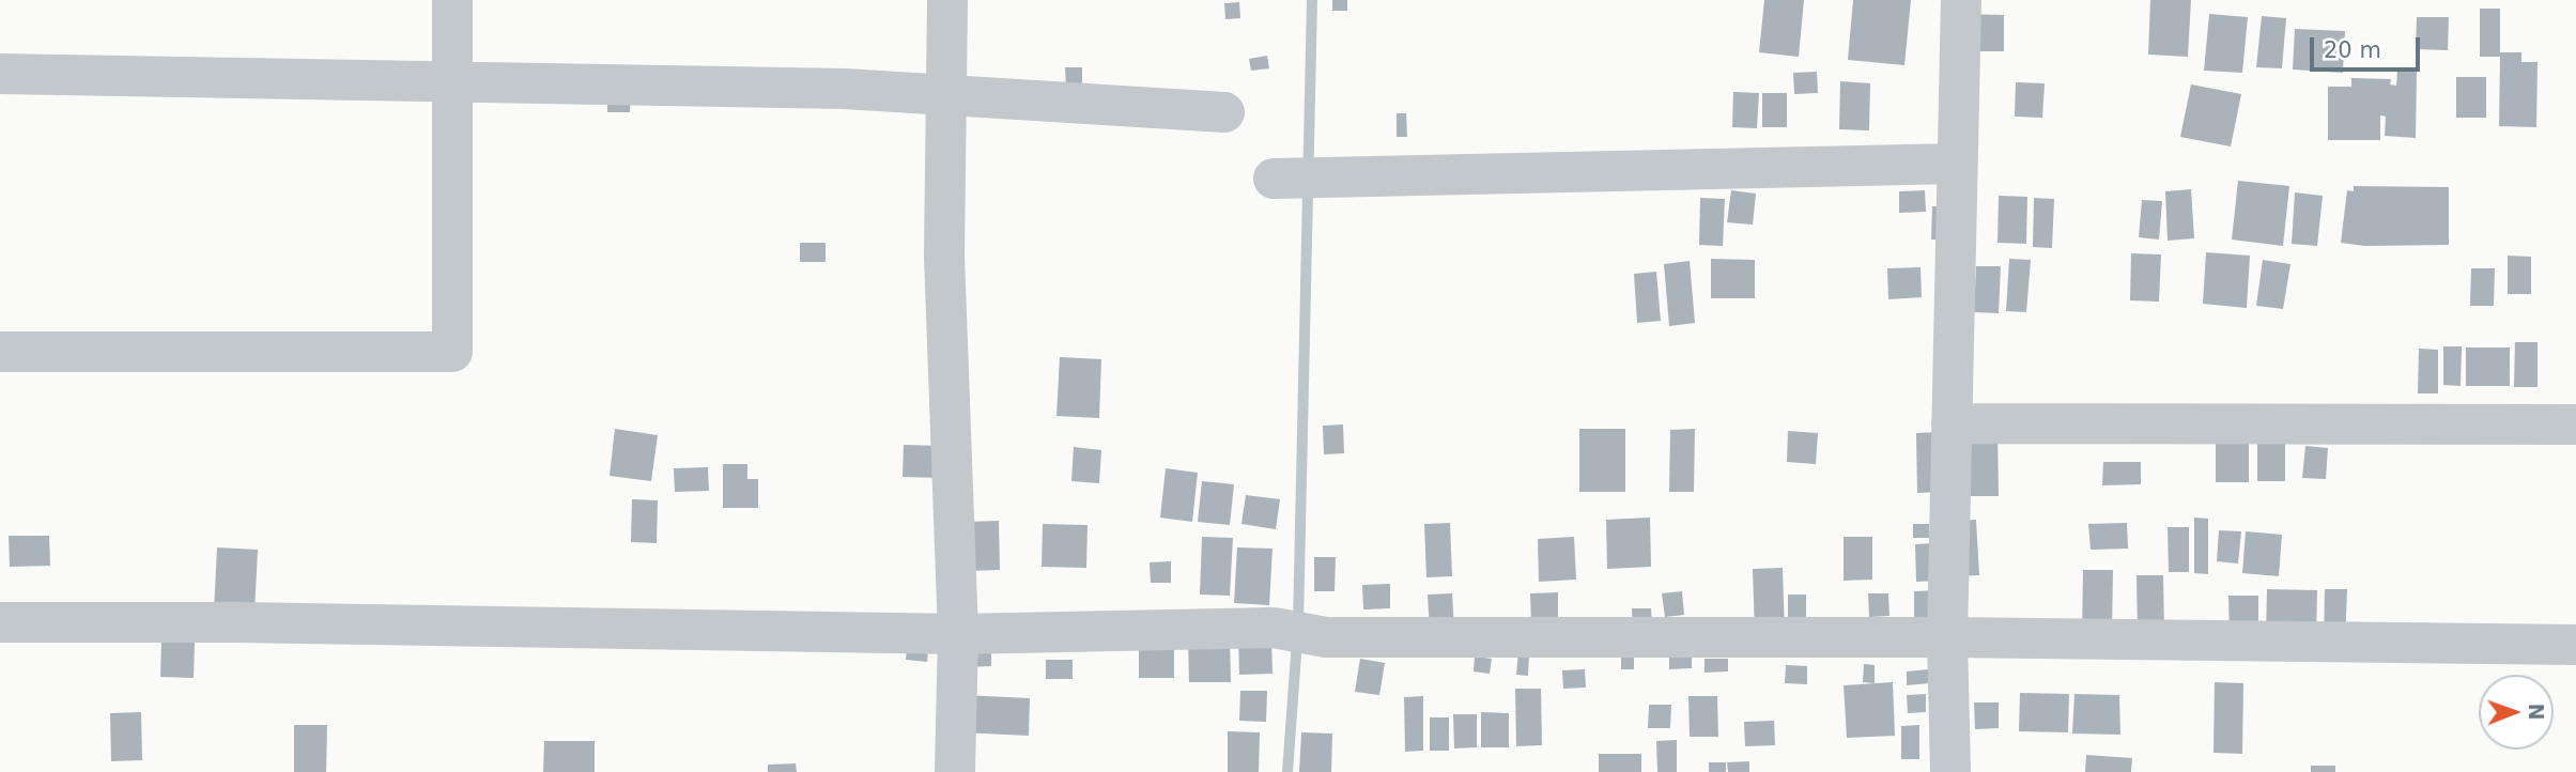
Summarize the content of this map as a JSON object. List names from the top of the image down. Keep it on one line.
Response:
{"scale_bar":"20 m","north":"right"}
